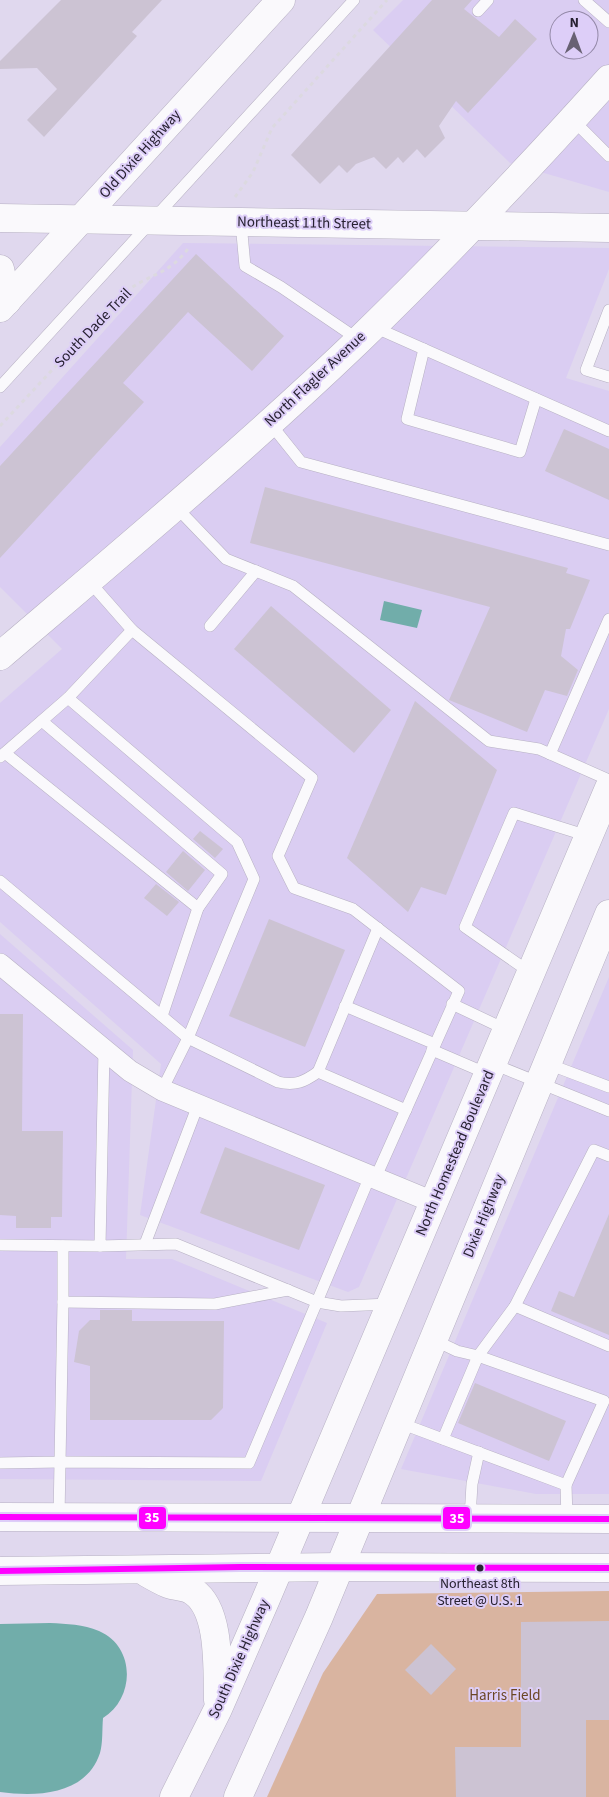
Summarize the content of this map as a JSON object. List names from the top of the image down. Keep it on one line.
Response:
{"streets":{"main road":["Old Dixie Highway","Northeast 11th Street","North Flagler Avenue","North Homestead Boulevard","Dixie Highway","South Dixie Highway"],"path":["South Dade Trail"]},"crossings":[["Old Dixie Highway","Northeast 11th Street"],["Northeast 11th Street","North Flagler Avenue"],["North Homestead Boulevard","South Dixie Highway"]],"parks":["Harris Field"],"places":["Northeast 8th Street @ U.S. 1"],"lines":["transit line 35"],"north":"top"}
